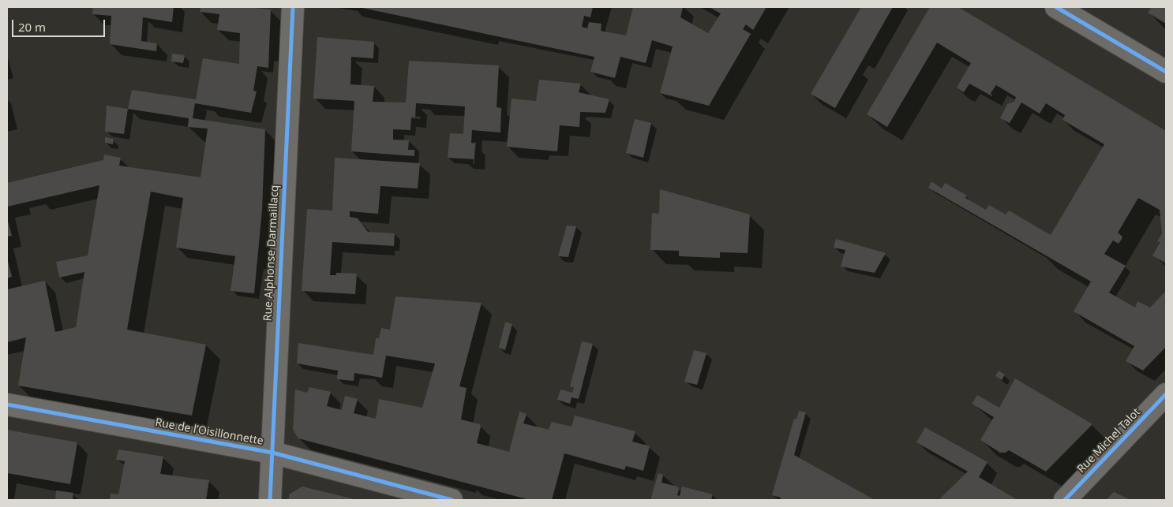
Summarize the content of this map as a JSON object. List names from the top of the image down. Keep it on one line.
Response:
{"streets":{"street":["Rue Alphonse Darmaillacq","Rue de l’Oisillonnette","Rue Michel Talot"]},"crossings":[["Rue Alphonse Darmaillacq","Rue de l’Oisillonnette"]],"scale_bar":"20 m"}
